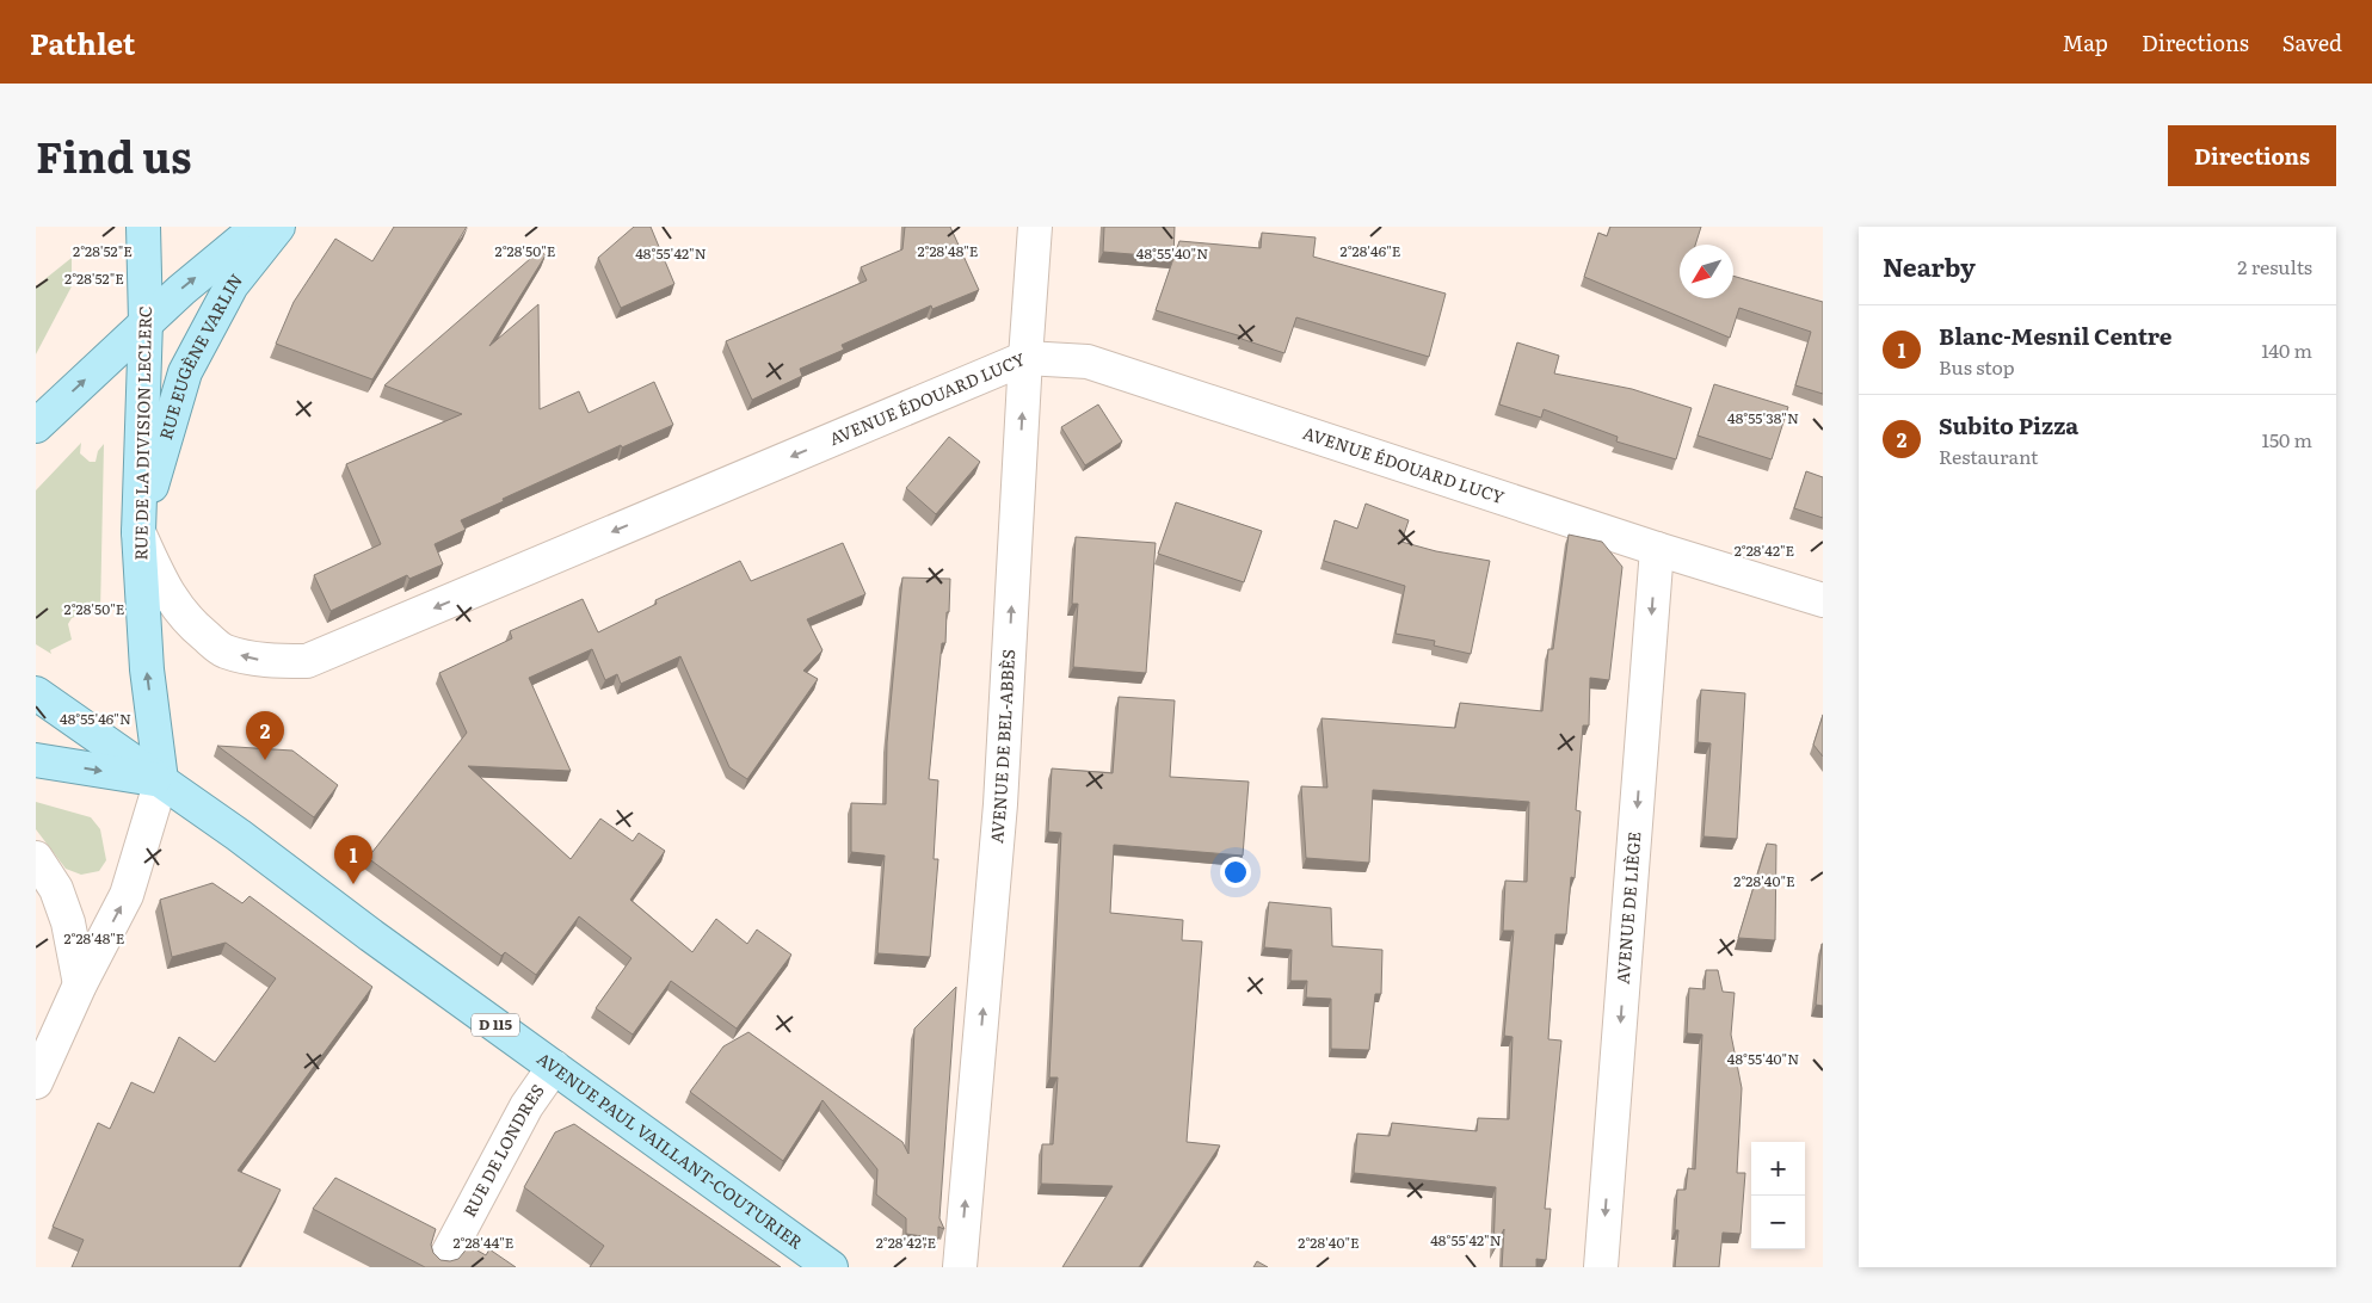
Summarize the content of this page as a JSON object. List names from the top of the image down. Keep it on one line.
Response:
{"streets":{"main road":["RUE EUGÈNE VARLIN","RUE DE LA DIVISION LECLERC","D 115","AVENUE PAUL VAILLANT-COUTURIER"],"street":["AVENUE ÉDOUARD LUCY","AVENUE DE BEL-ABBÈS","AVENUE DE LIÈGE","RUE DE LONDRES"]},"crossings":[["RUE EUGÈNE VARLIN","AVENUE ÉDOUARD LUCY"],["RUE EUGÈNE VARLIN","RUE DE LA DIVISION LECLERC"],["AVENUE ÉDOUARD LUCY","RUE DE LA DIVISION LECLERC"],["AVENUE ÉDOUARD LUCY","AVENUE DE BEL-ABBÈS"],["AVENUE ÉDOUARD LUCY","AVENUE DE LIÈGE"],["RUE DE LA DIVISION LECLERC","AVENUE PAUL VAILLANT-COUTURIER"],["RUE DE LONDRES","AVENUE PAUL VAILLANT-COUTURIER"]],"one_way":["AVENUE ÉDOUARD LUCY","RUE DE LA DIVISION LECLERC","AVENUE DE BEL-ABBÈS","AVENUE DE LIÈGE"],"north":"bottom left","page":{"header":"Pathlet","nav":["Map","Directions","Saved"],"title":"Find us","buttons":"Directions","heading":["Nearby","2 results"],"list":[{"mark":"1","name":"Blanc-Mesnil Centre","note":"Bus stop","value":"140 m"},{"mark":"2","name":"Subito Pizza","note":"Restaurant","value":"150 m"}],"pins":["2","1"],"map_buttons":["+","−"]},"coordinates":["2°28'50\"E","2°28'48\"E","2°28'46\"E","2°28'52\"E","48°55'42\"N","48°55'40\"N","48°55'38\"N","2°28'42\"E","48°55'46\"N","2°28'40\"E","2°28'44\"E"]}
